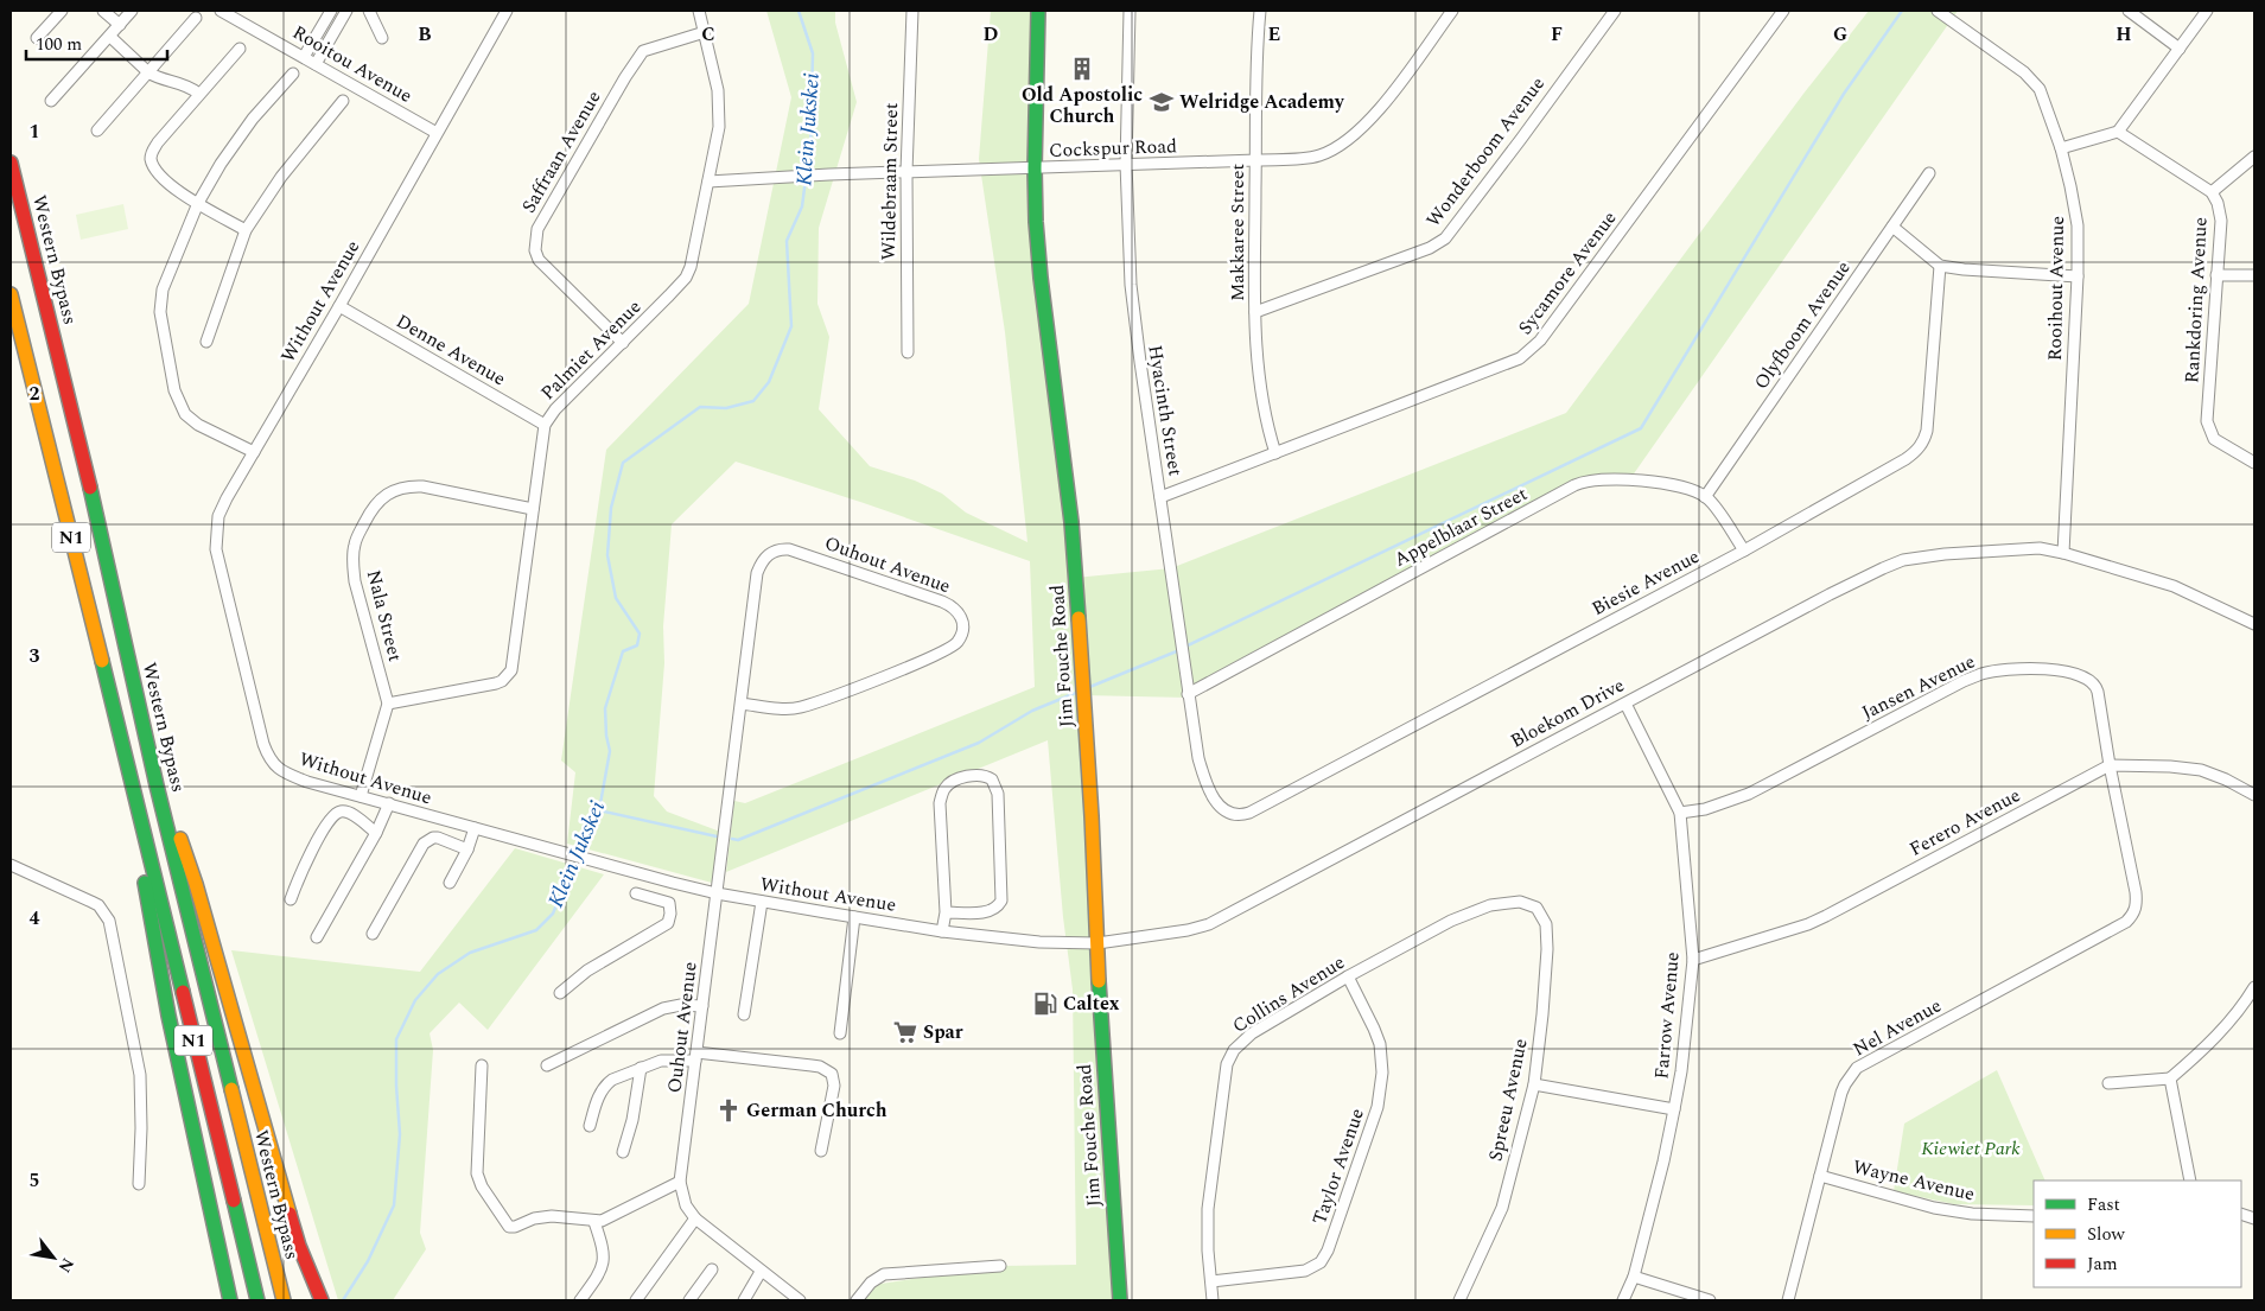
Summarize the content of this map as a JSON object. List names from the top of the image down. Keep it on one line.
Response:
{"streets":{"main road":["Western Bypass","N1","Jim Fouche Road"],"street":["Rooitou Avenue","Cockspur Road","Saffraan Avenue","Wonderboom Avenue","Wildebraam Street","Makkaree Street","Sycamore Avenue","Rooihout Avenue","Rankdoring Avenue","Without Avenue","Olyfboom Avenue","Denne Avenue","Palmiet Avenue","Hyacinth Street","Appelblaar Street","Ouhout Avenue","Biesie Avenue","Nala Street","Jansen Avenue","Bloekom Drive","Ferero Avenue","Collins Avenue","Farrow Avenue","Nel Avenue","Spreeu Avenue","Taylor Avenue","Wayne Avenue"]},"crossings":[["Rooitou Avenue","Without Avenue"],["Cockspur Road","Wildebraam Street"],["Cockspur Road","Makkaree Street"],["Cockspur Road","Palmiet Avenue"],["Cockspur Road","Hyacinth Street"],["Cockspur Road","Jim Fouche Road"],["Saffraan Avenue","Palmiet Avenue"],["Wonderboom Avenue","Makkaree Street"],["Makkaree Street","Sycamore Avenue"],["Sycamore Avenue","Hyacinth Street"],["Rooihout Avenue","Bloekom Drive"],["Without Avenue","Denne Avenue"],["Without Avenue","Ouhout Avenue"],["Without Avenue","Jim Fouche Road"],["Without Avenue","Bloekom Drive"],["Olyfboom Avenue","Appelblaar Street"],["Denne Avenue","Palmiet Avenue"],["Palmiet Avenue","Nala Street"],["Hyacinth Street","Appelblaar Street"],["Hyacinth Street","Biesie Avenue"],["Jim Fouche Road","Bloekom Drive"],["Jansen Avenue","Ferero Avenue"],["Jansen Avenue","Farrow Avenue"],["Jansen Avenue","Nel Avenue"],["Bloekom Drive","Farrow Avenue"],["Ferero Avenue","Farrow Avenue"],["Collins Avenue","Spreeu Avenue"],["Collins Avenue","Taylor Avenue"],["Nel Avenue","Wayne Avenue"]],"water":["Klein Jukskei"],"parks":["Kiewiet Park"],"places":{"building":["Old Apostolic Church"],"school or university":["Welridge Academy"],"fuel station":["Caltex"],"supermarket":["Spar"],"church":["German Church"]},"legend":["Fast","Slow","Jam"],"scale_bar":"100 m","north":"bottom right","grid":{"columns":["B","C","D","E","F","G","H"],"rows":["1","2","3","4","5"]}}
